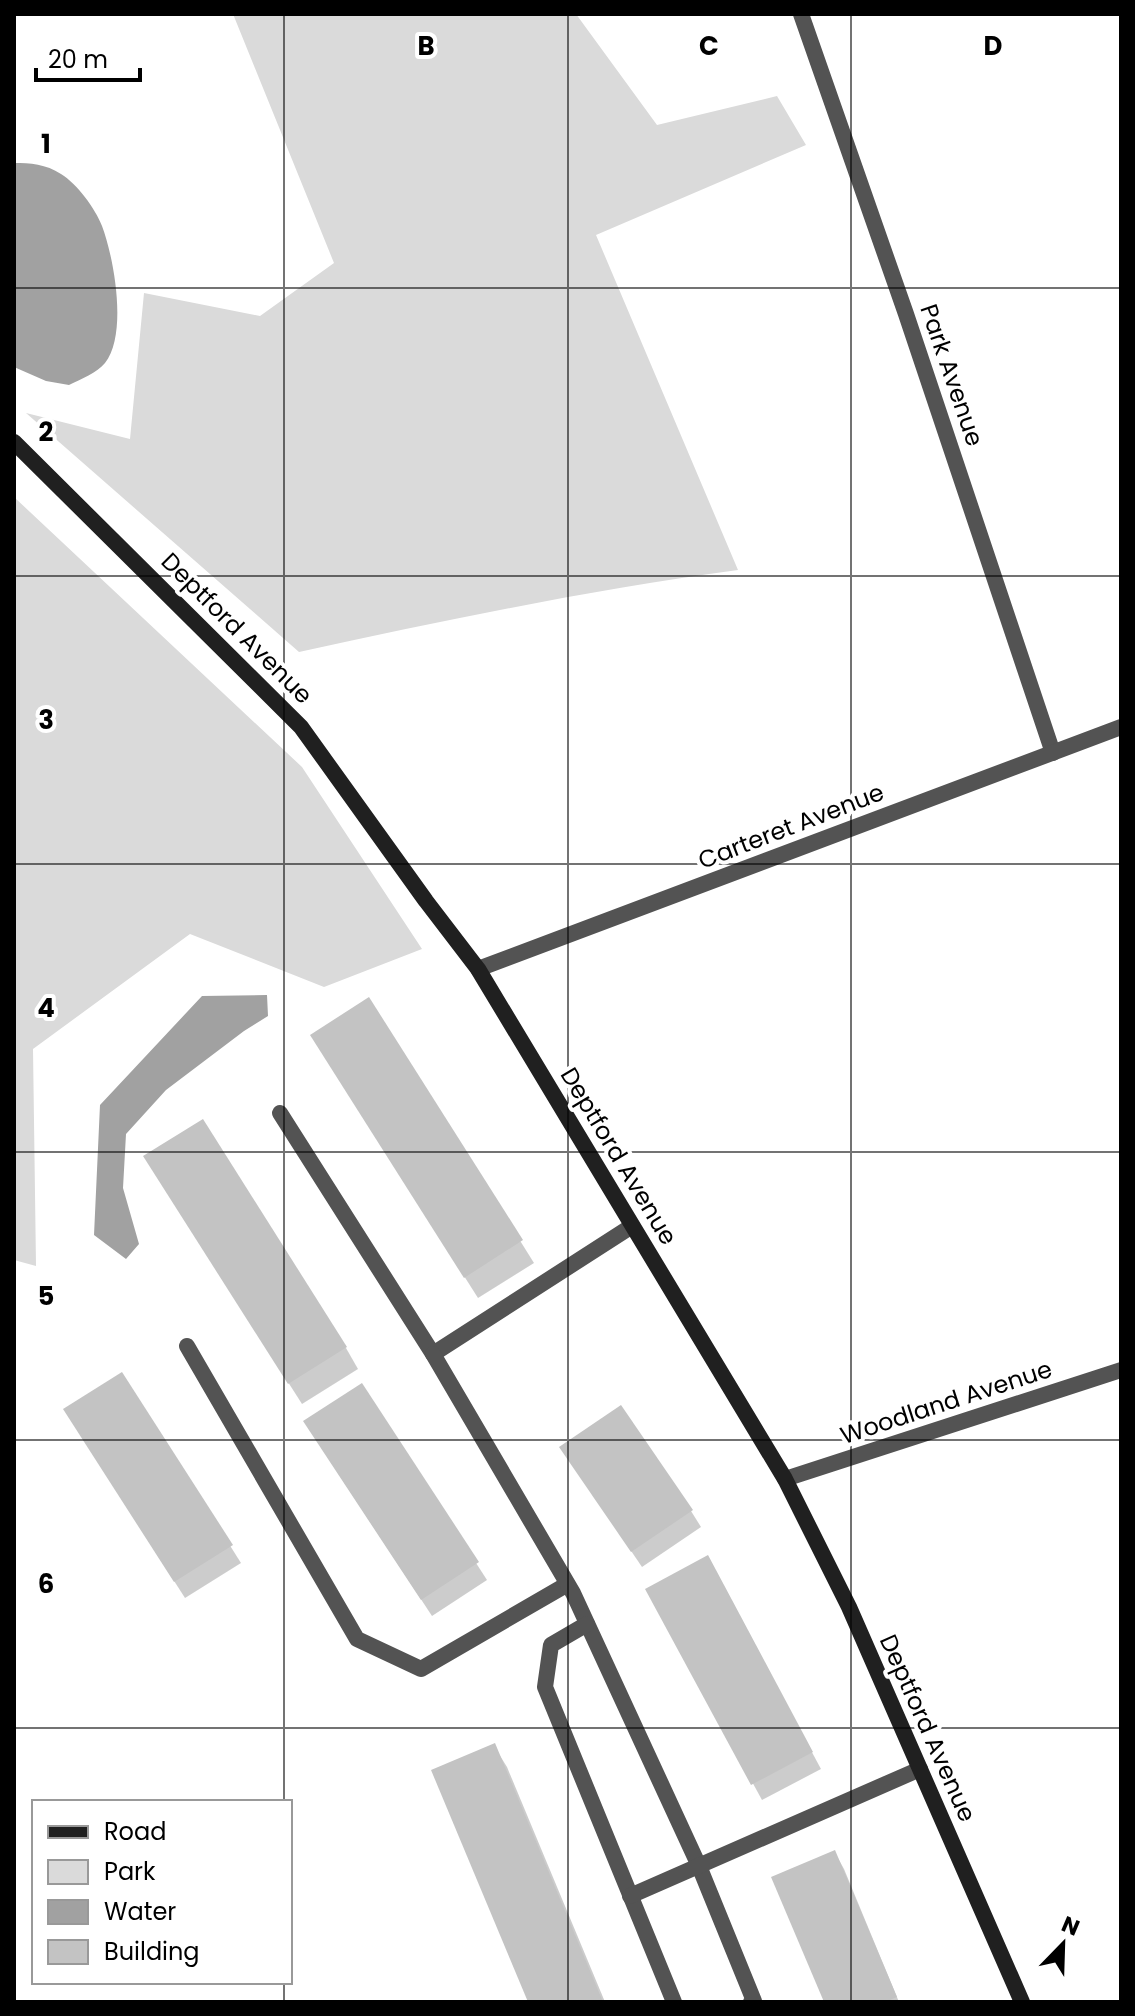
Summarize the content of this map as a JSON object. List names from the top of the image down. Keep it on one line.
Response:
{"streets":{"street":["Park Avenue","Deptford Avenue","Carteret Avenue","Woodland Avenue"]},"crossings":[["Park Avenue","Carteret Avenue"],["Deptford Avenue","Carteret Avenue"],["Deptford Avenue","Woodland Avenue"]],"legend":["Road","Park","Water","Building"],"scale_bar":"20 m","north":"top right","grid":{"columns":["B","C","D"],"rows":["1","2","3","4","5","6"]}}
